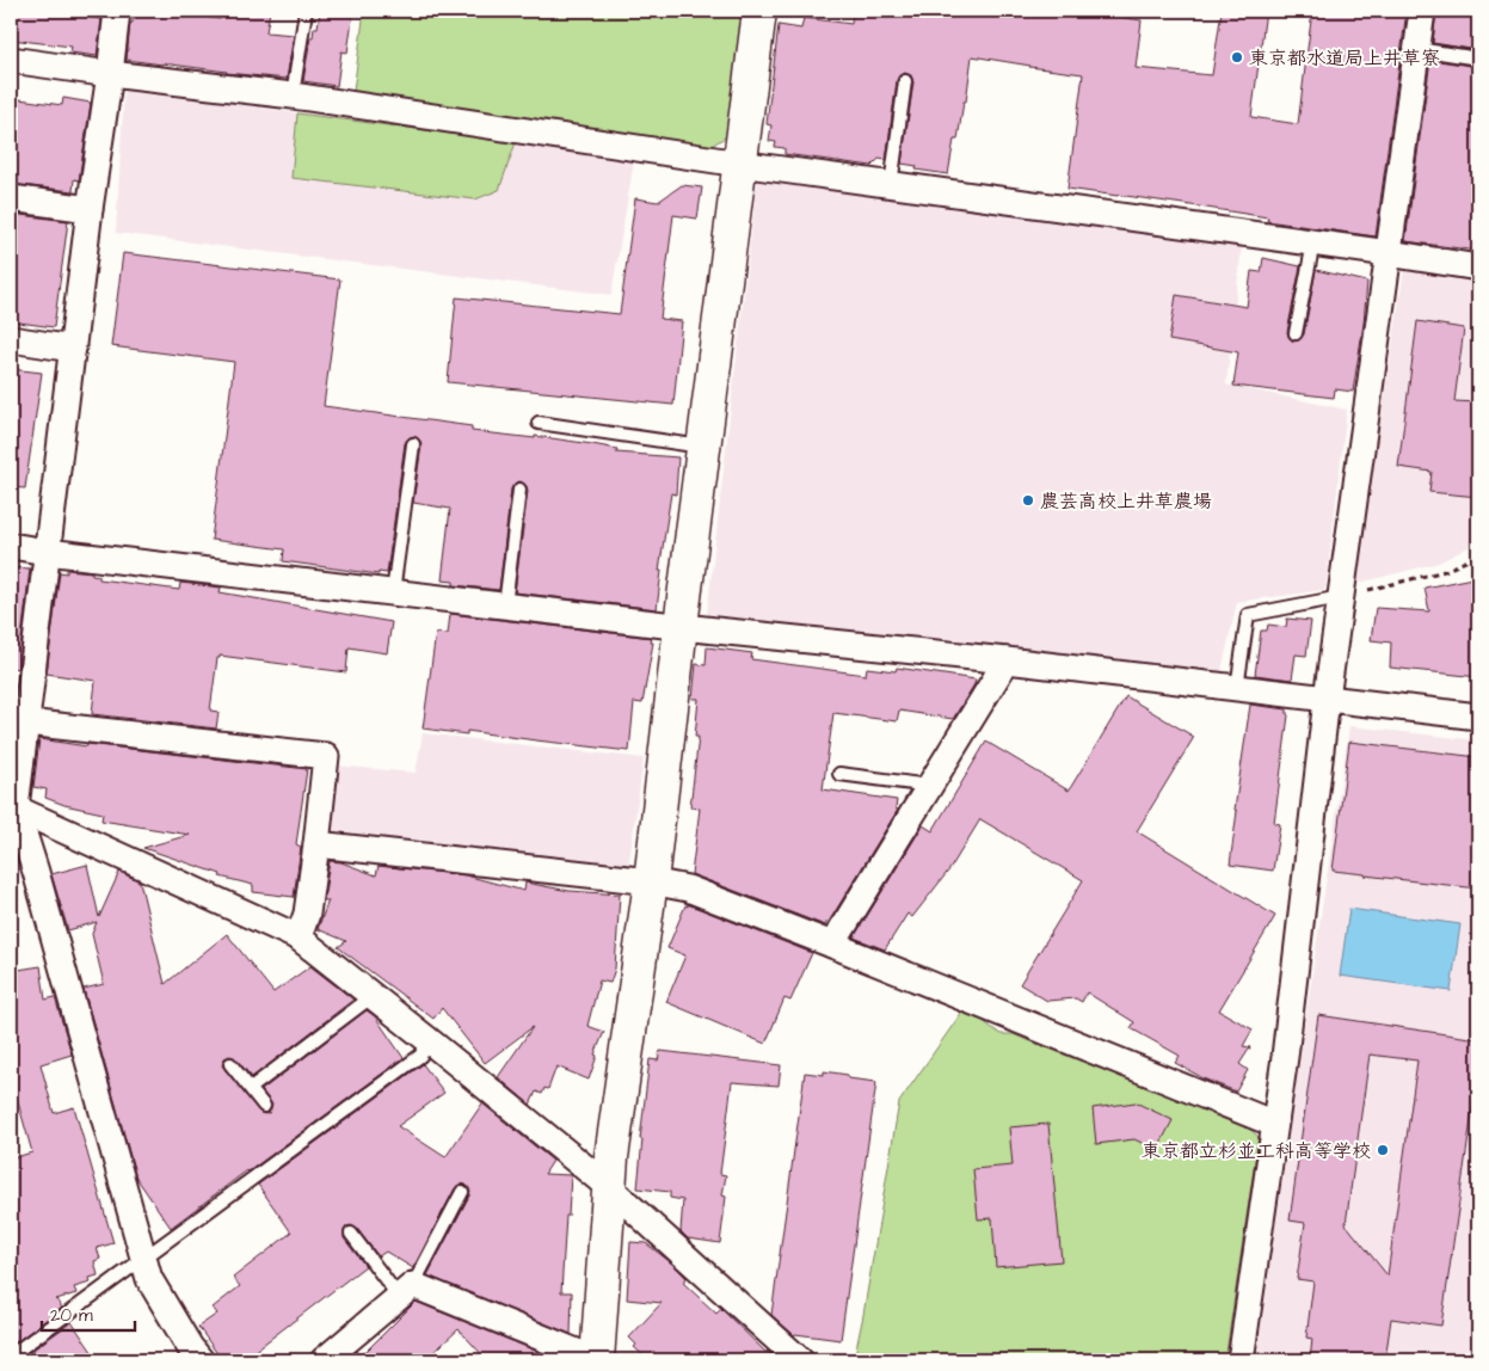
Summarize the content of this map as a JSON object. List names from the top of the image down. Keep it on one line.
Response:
{"places":["東京都水道局上井草寮","農芸高校上井草農場","東京都立杉並工科高等学校"],"scale_bar":"20 m"}
